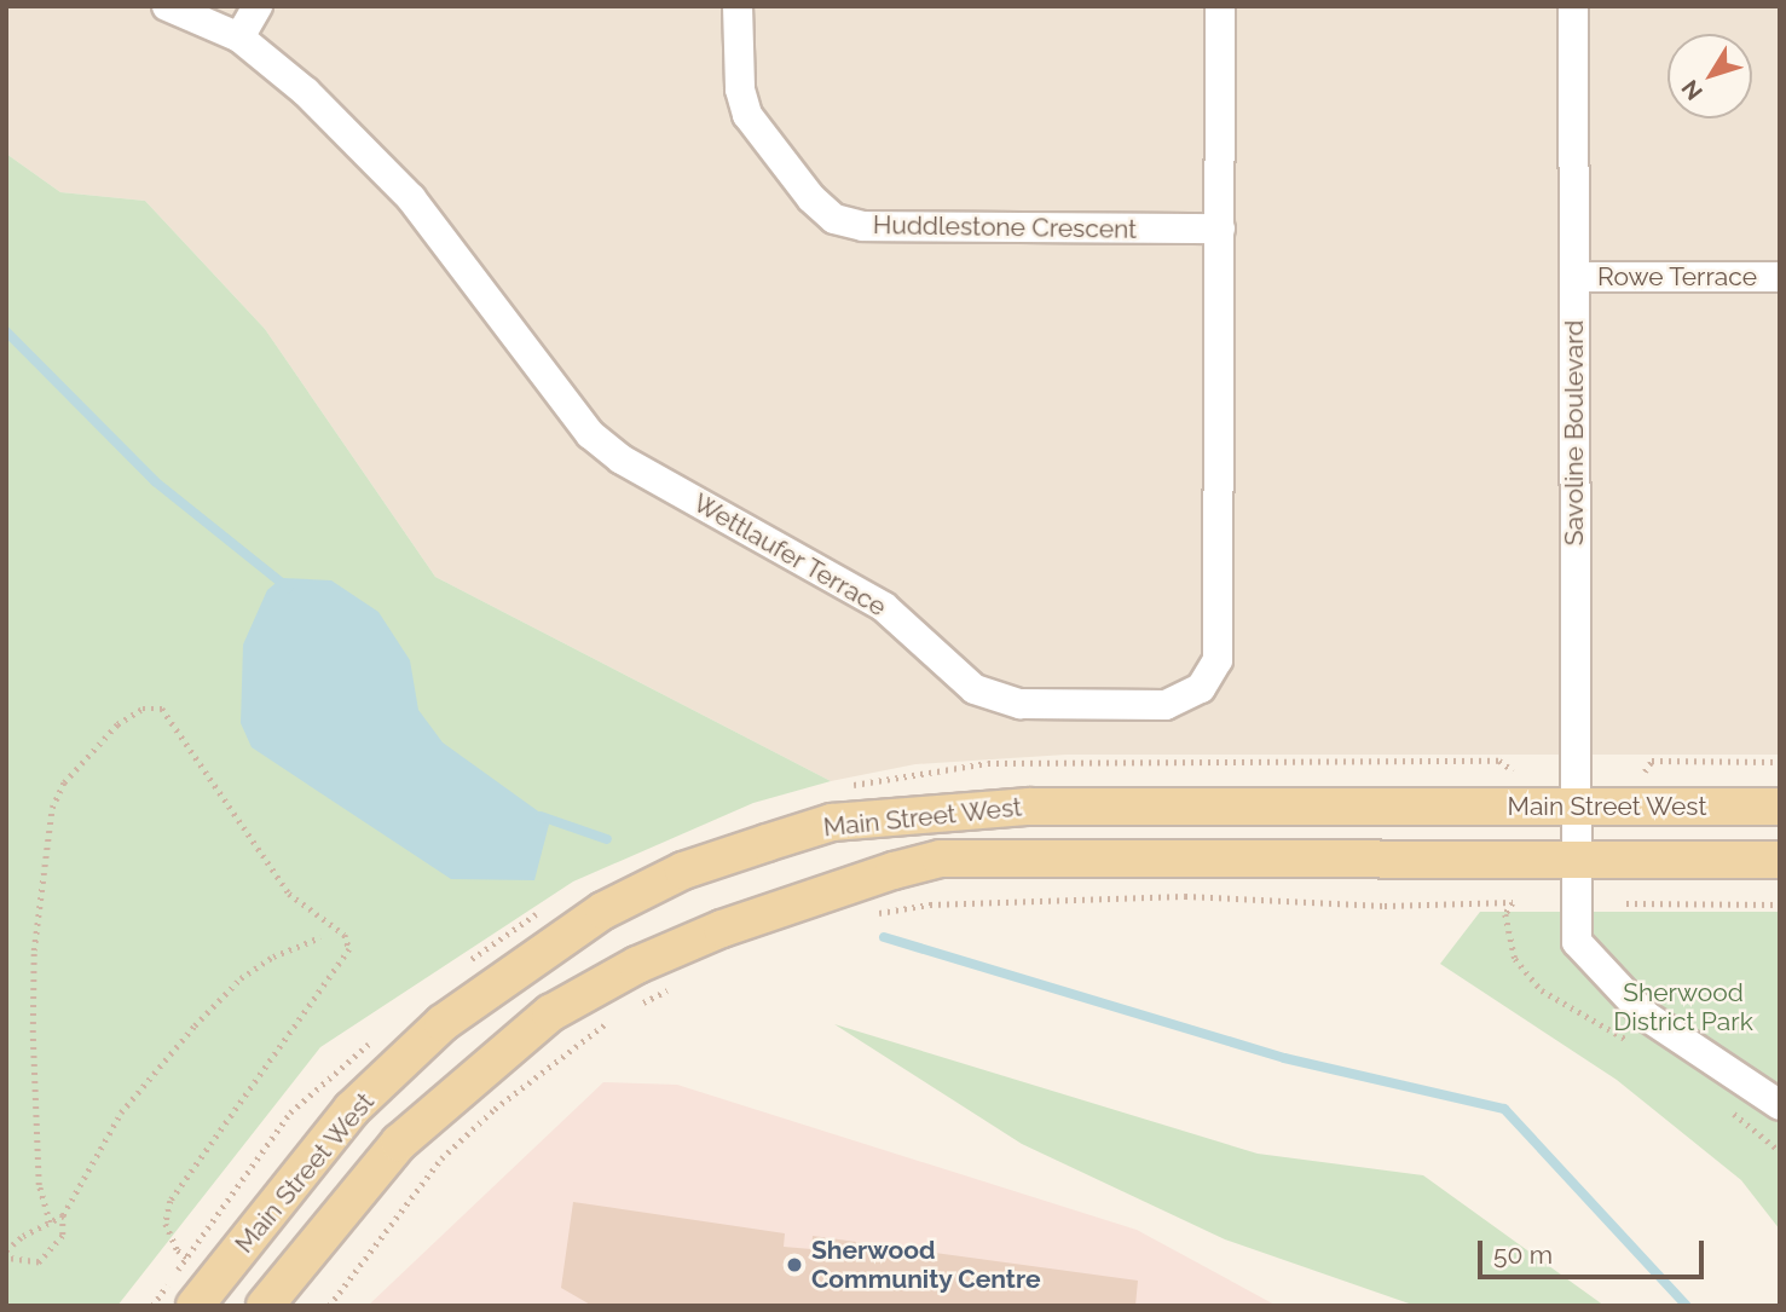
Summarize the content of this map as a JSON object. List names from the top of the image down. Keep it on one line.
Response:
{"streets":{"main road":["Main Street West"],"street":["Huddlestone Crescent","Rowe Terrace","Savoline Boulevard","Wettlaufer Terrace"]},"crossings":[["Huddlestone Crescent","Wettlaufer Terrace"],["Rowe Terrace","Savoline Boulevard"],["Savoline Boulevard","Main Street West"]],"parks":["Sherwood District Park"],"places":["Sherwood Community Centre"],"scale_bar":"50 m","north":"bottom left"}
